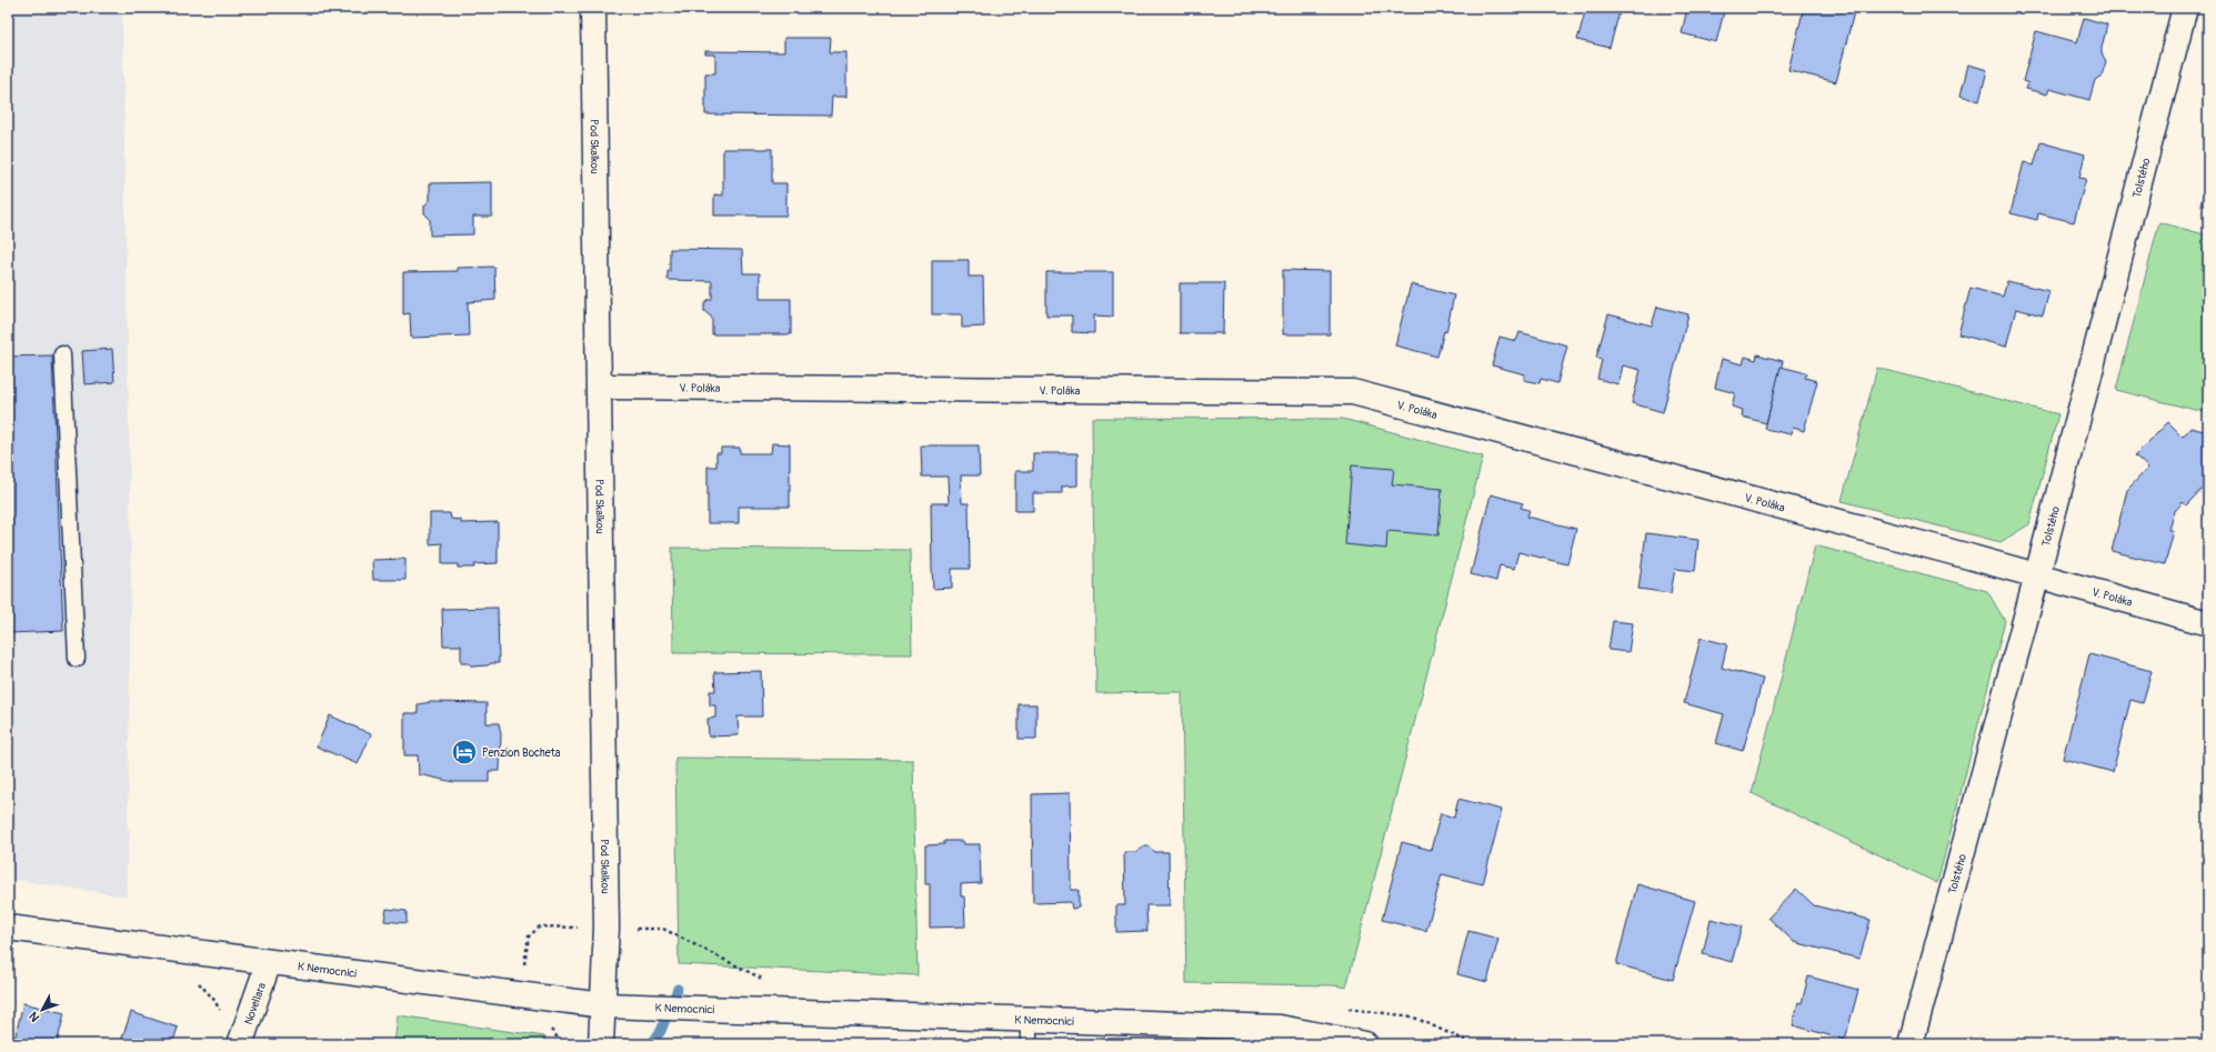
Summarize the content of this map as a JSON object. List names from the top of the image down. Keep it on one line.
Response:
{"streets":{"street":["Pod Skalkou","Tolstého","V. Poláka","K Nemocnici","Novellara"]},"crossings":[["Pod Skalkou","V. Poláka"],["Pod Skalkou","K Nemocnici"],["Tolstého","V. Poláka"],["K Nemocnici","Novellara"]],"places":{"hotel":["Penzion Bocheta"]},"north":"bottom left"}
